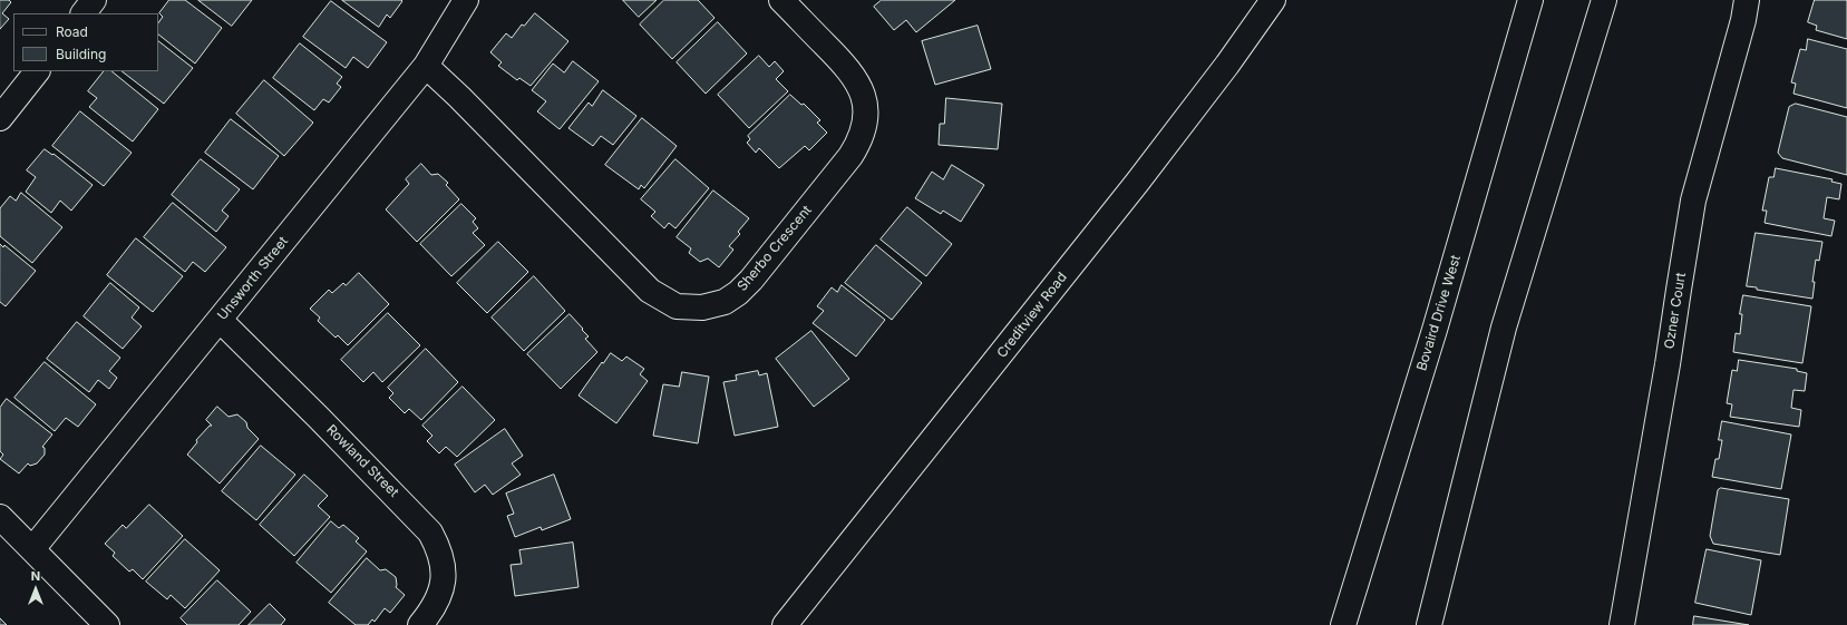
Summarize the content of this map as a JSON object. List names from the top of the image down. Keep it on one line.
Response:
{"streets":{"street":["Sherbo Crescent","Unsworth Street","Ozner Court","Bovaird Drive West","Creditview Road","Rowland Street"]},"crossings":[["Sherbo Crescent","Unsworth Street"],["Unsworth Street","Rowland Street"]],"legend":["Road","Building"],"north":"top"}
